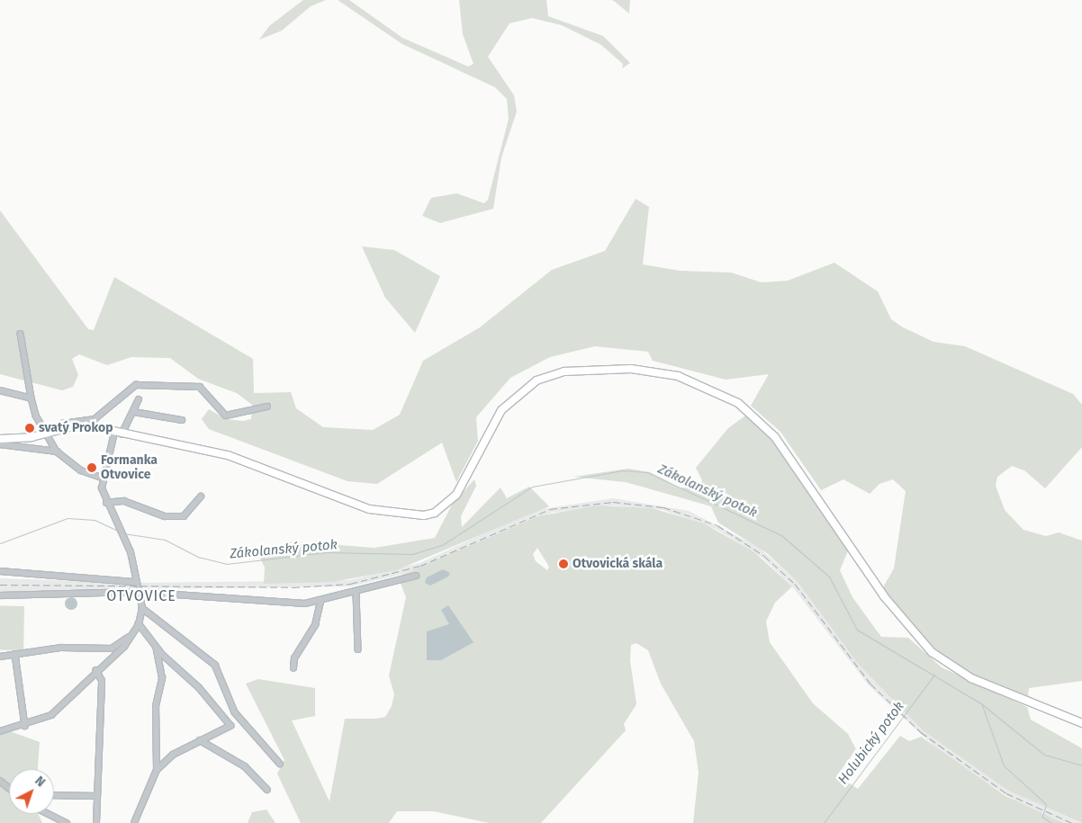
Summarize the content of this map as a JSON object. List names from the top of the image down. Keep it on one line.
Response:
{"districts":["OTVOVICE"],"water":["Zákolanský potok","Holubický potok"],"places":["svatý Prokop","Formanka Otvovice","Otvovická skála"],"north":"top right"}
